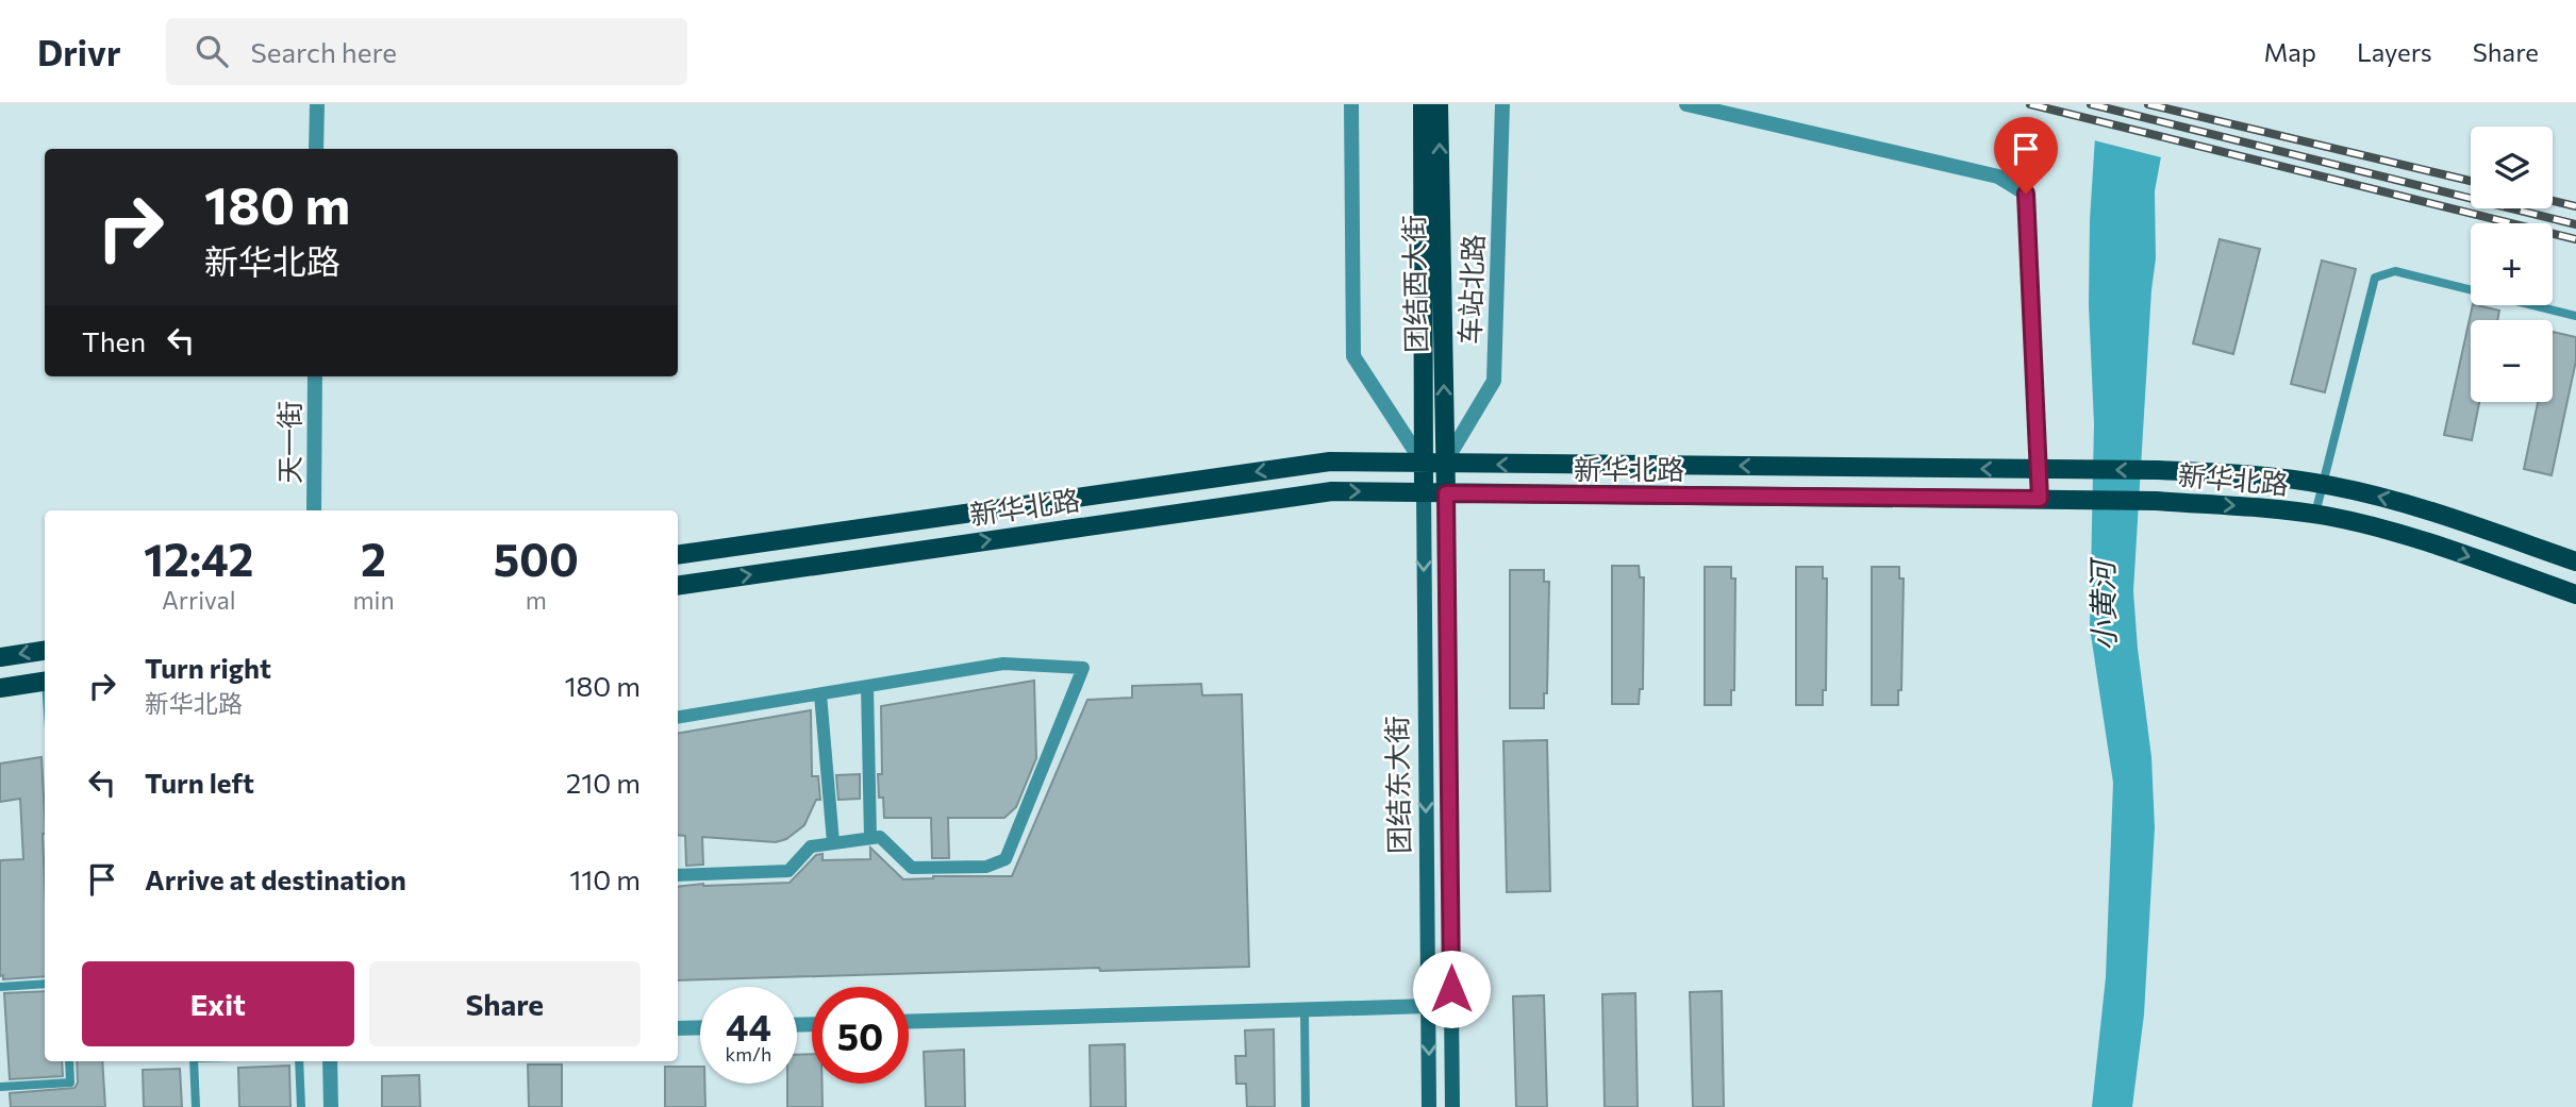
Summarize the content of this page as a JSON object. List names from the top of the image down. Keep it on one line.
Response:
{"streets":{"main road":["团结西大街","新华北路","团结东大街"],"street":["车站北路","天一街"]},"crossings":[["团结西大街","车站北路"],["团结西大街","新华北路"],["团结西大街","团结东大街"],["车站北路","新华北路"],["车站北路","团结东大街"],["新华北路","团结东大街"]],"water":["小黄河"],"page":{"header":"Drivr","search":"Search here","nav":["Map","Layers","Share"],"map_buttons":["+","−"],"turn":["180 m","新华北路"],"then":"Then","eta":["12:42","Arrival","2","min","500","m"],"list":[{"name":"Turn right","note":"新华北路","value":"180 m"},{"name":"Turn left","value":"210 m"},{"name":"Arrive at destination","value":"110 m"}],"buttons":["Exit","Share"],"speed":"44 km/h","limit":"50"}}
